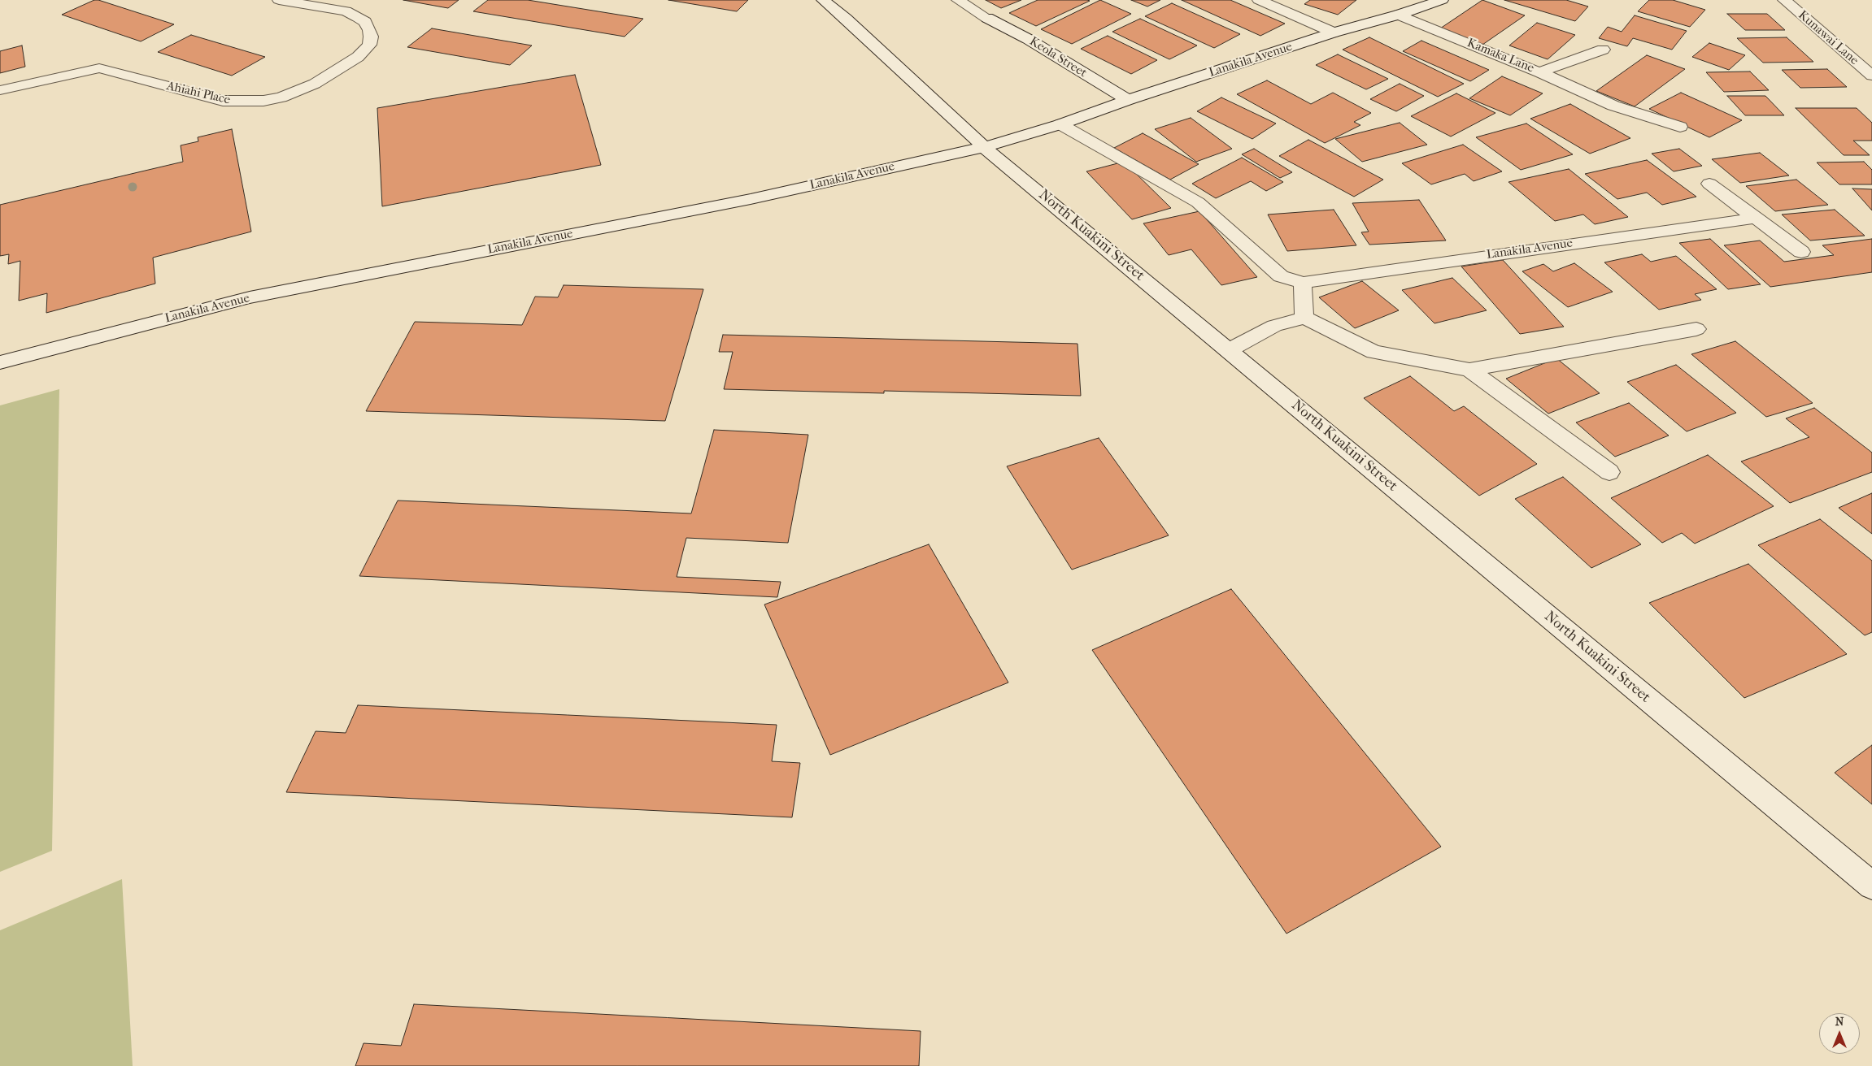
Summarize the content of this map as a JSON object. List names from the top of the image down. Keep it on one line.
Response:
{"streets":{"street":["Kunawai Lane","Kamaka Lane","Keola Street","Lanakila Avenue","Ahiahi Place","North Kuakini Street"]},"crossings":[["Kamaka Lane","Lanakila Avenue"],["Keola Street","Lanakila Avenue"],["Lanakila Avenue","North Kuakini Street"]],"north":"top"}
